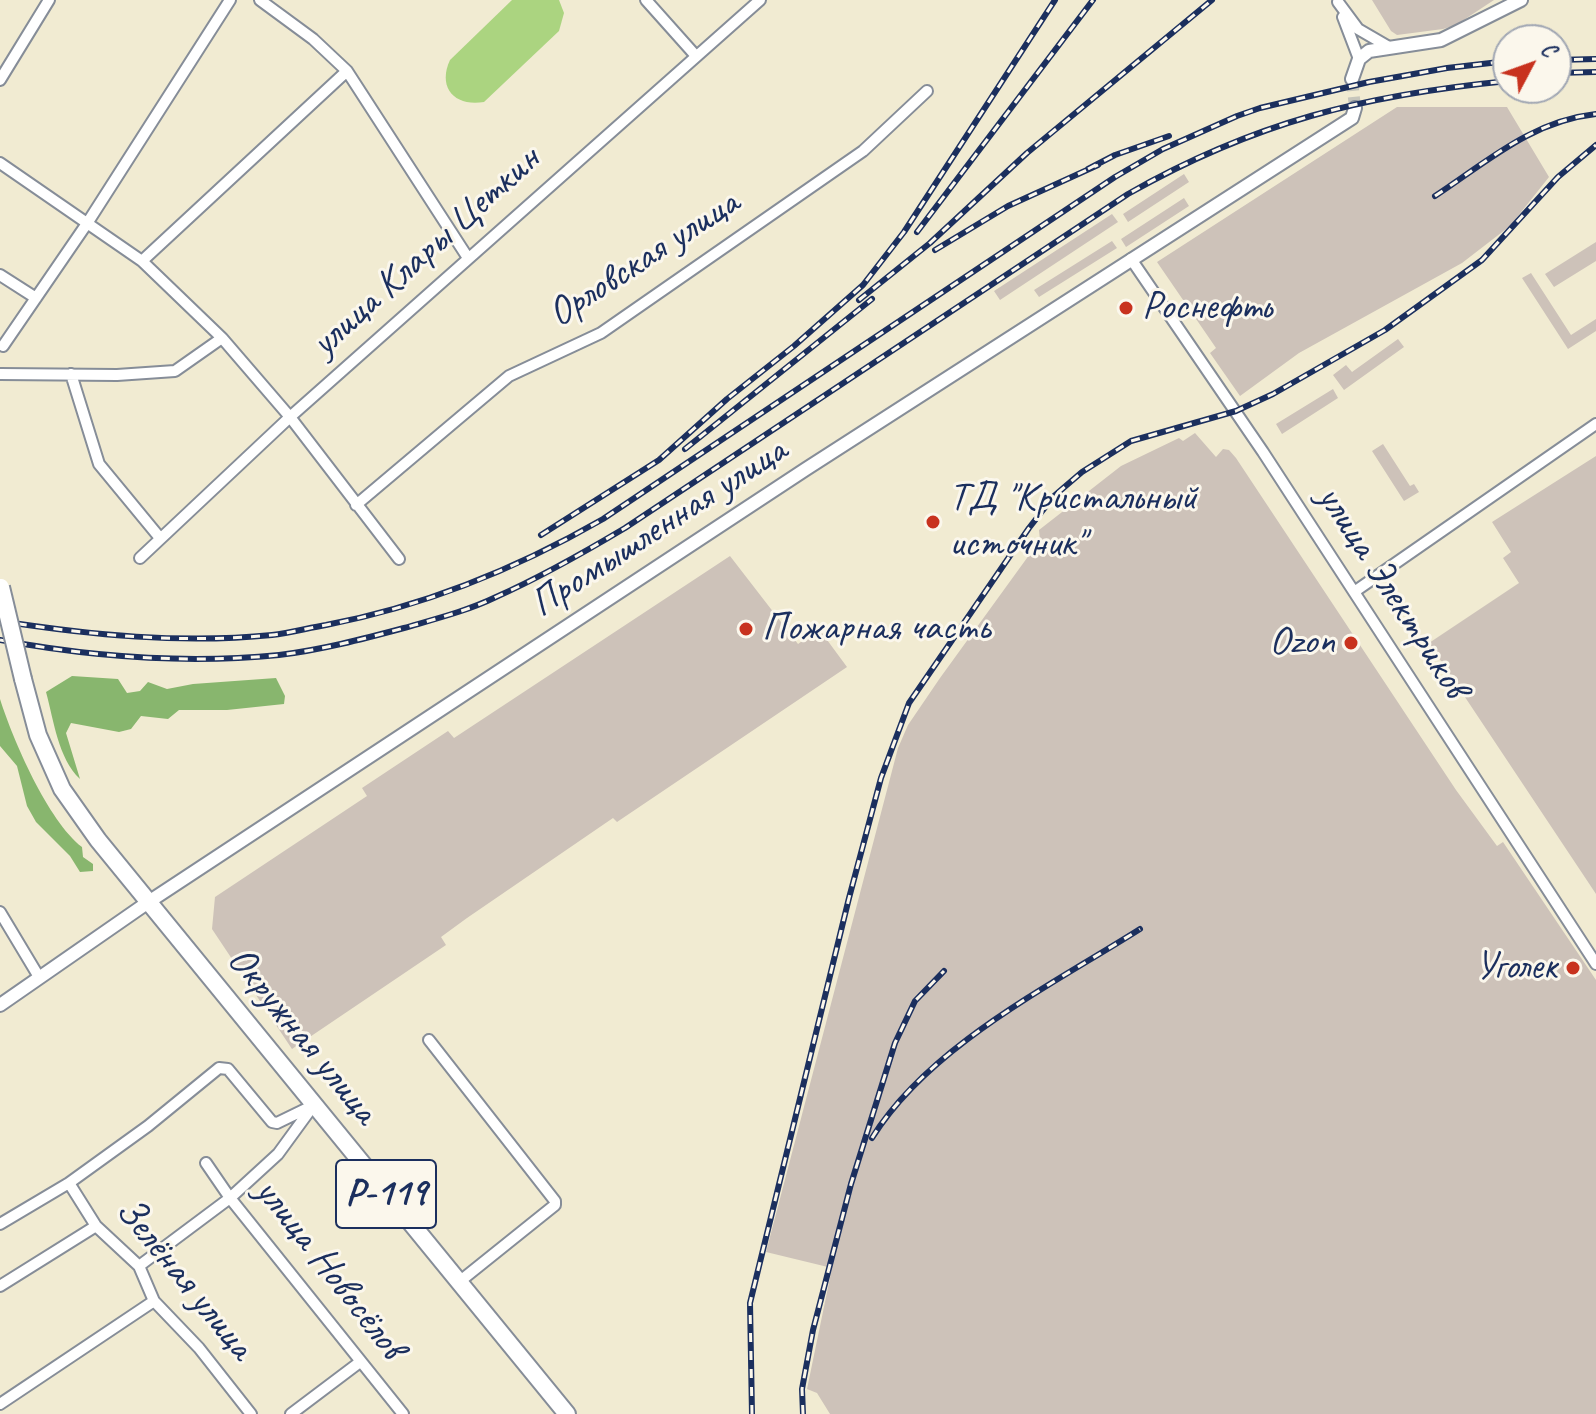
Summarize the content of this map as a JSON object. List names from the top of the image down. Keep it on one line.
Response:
{"streets":{"highway":["Окружная улица","Р-119"],"street":["улица Клары Цеткин","Орловская улица","Промышленная улица","улица Электриков","улица Новосёлов","Зелёная улица"]},"crossings":[["Промышленная улица","улица Электриков"],["Промышленная улица","Окружная улица"]],"places":["Роснефть","ТД \"Кристальный источник\"","Пожарная часть","Ozon","Уголек"],"north":"top right"}
